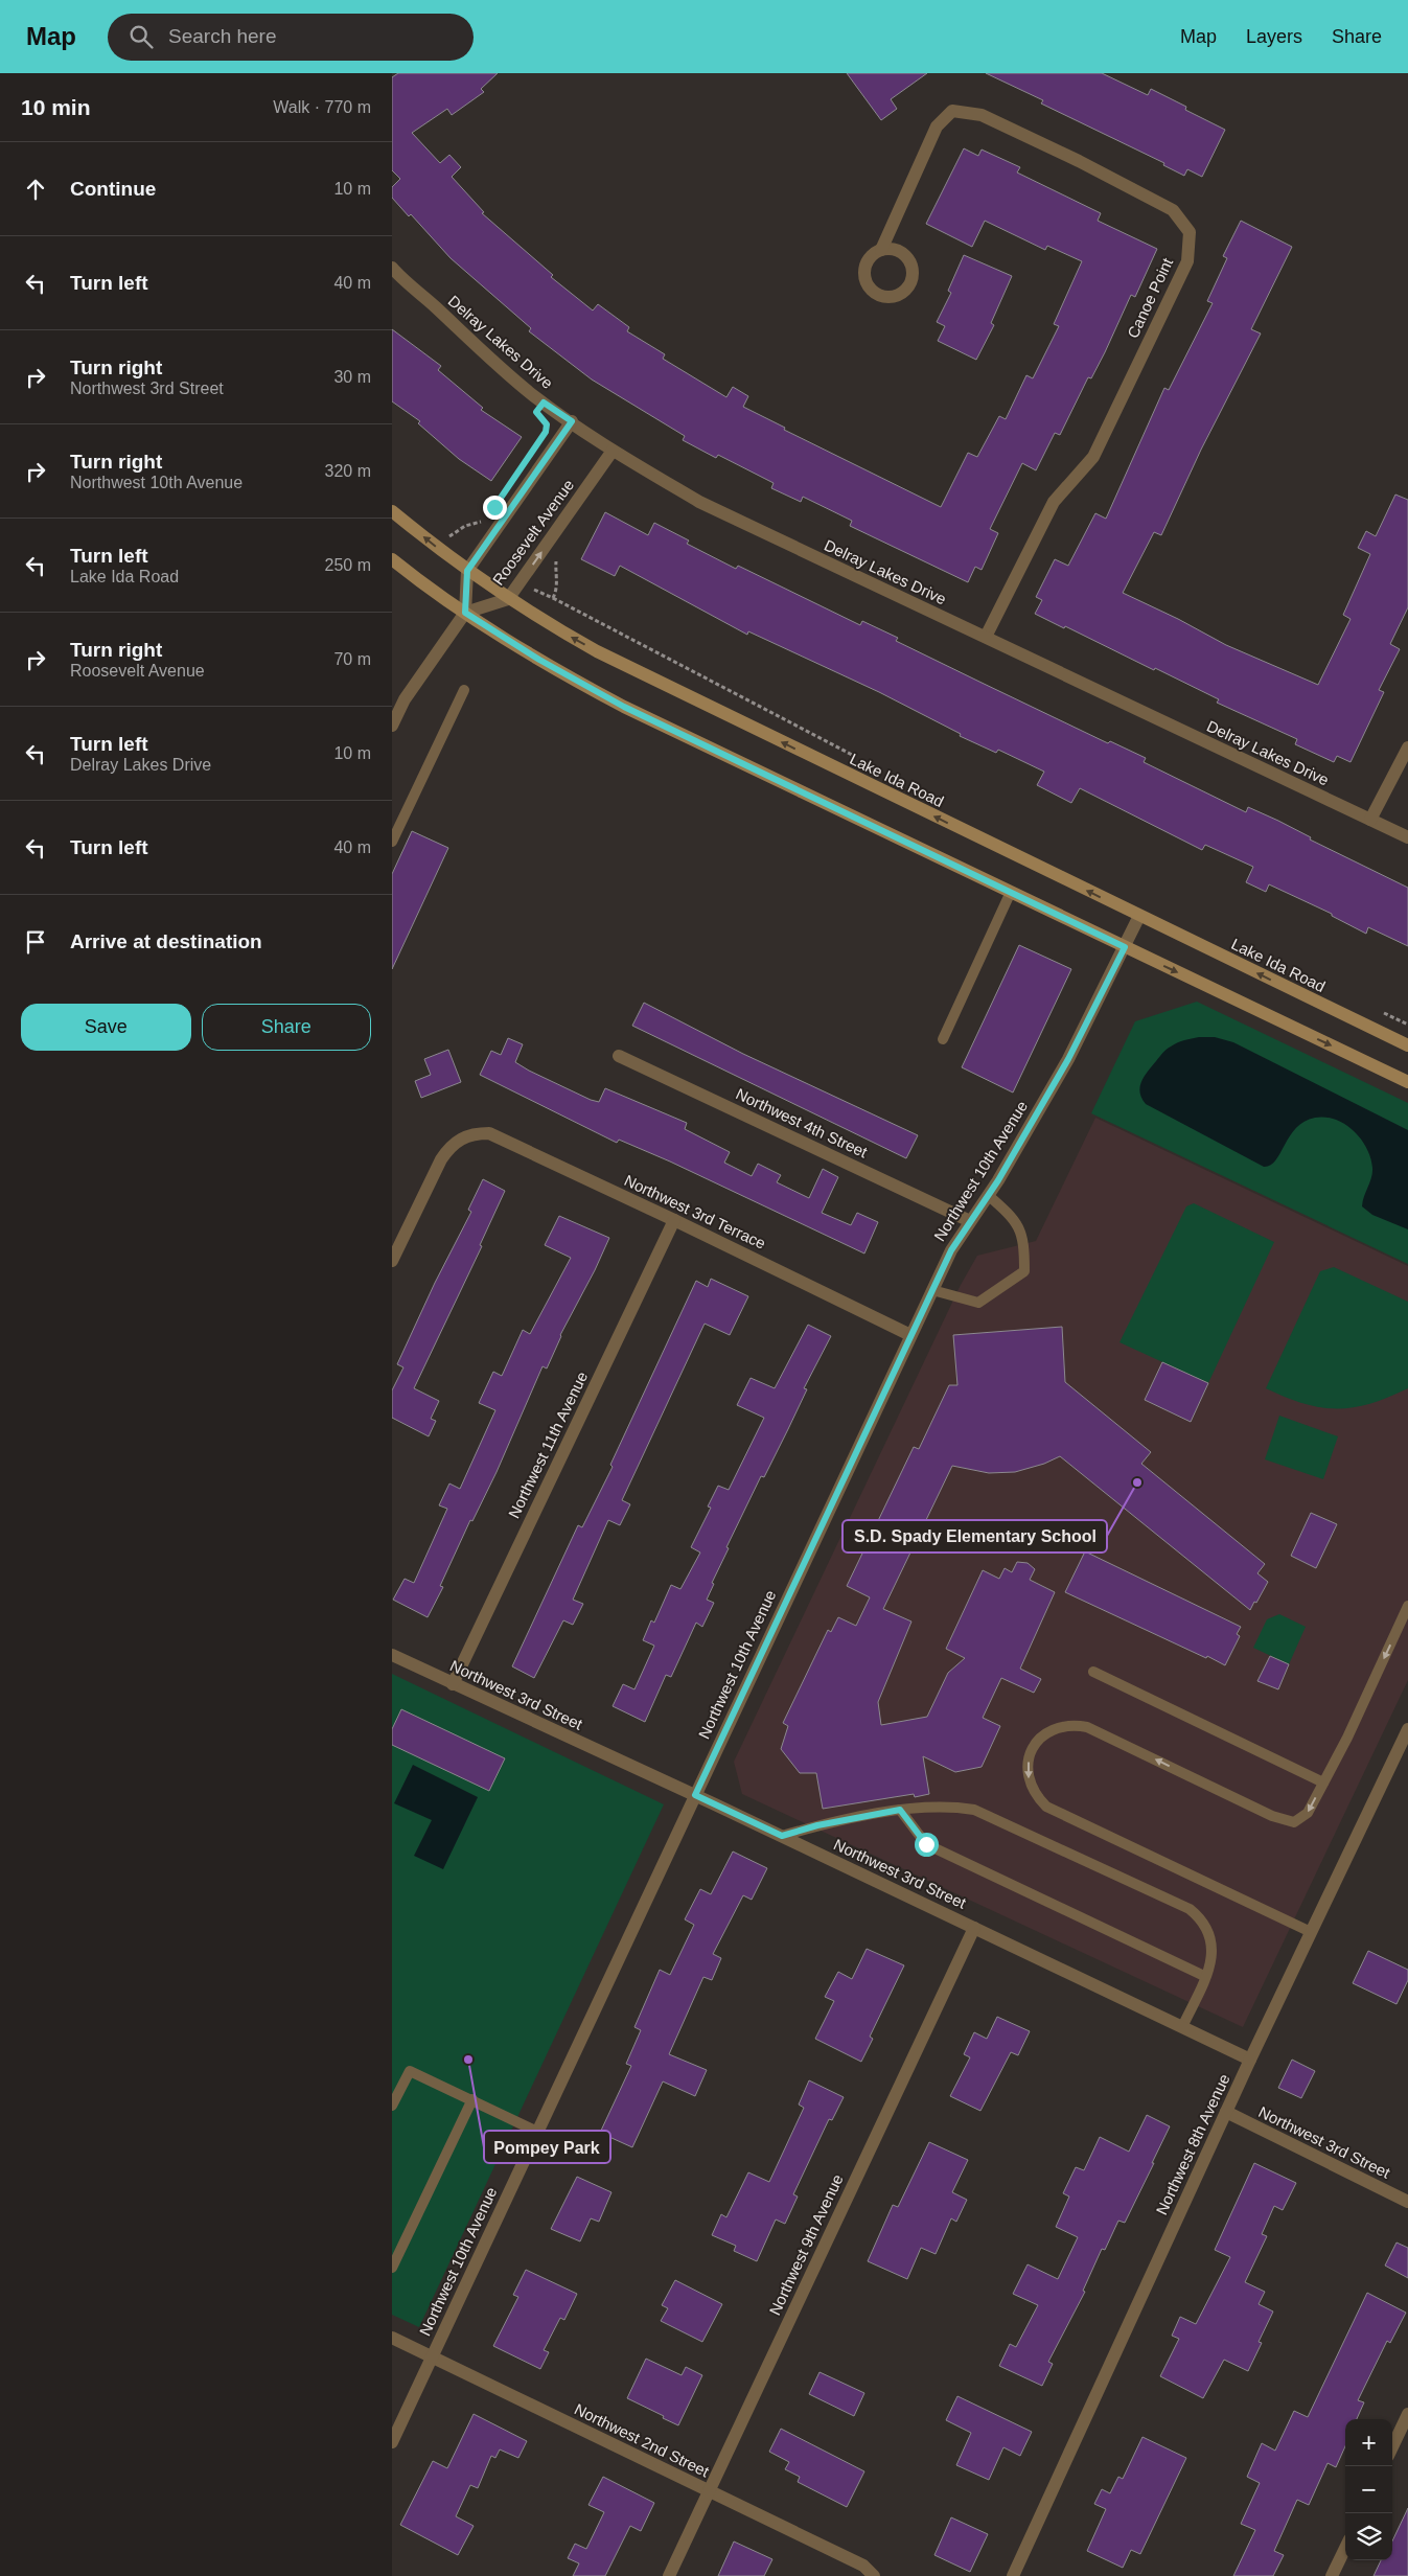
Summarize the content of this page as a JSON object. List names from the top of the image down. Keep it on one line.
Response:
{"streets":{"street":["Canoe Point","Delray Lakes Drive","Roosevelt Avenue","Lake Ida Road","Northwest 4th Street","Northwest 10th Avenue","Northwest 3rd Terrace","Northwest 11th Avenue","Northwest 3rd Street","Northwest 8th Avenue","Northwest 9th Avenue","Northwest 2nd Street"]},"crossings":[["Canoe Point","Delray Lakes Drive"],["Delray Lakes Drive","Roosevelt Avenue"],["Roosevelt Avenue","Lake Ida Road"],["Lake Ida Road","Northwest 10th Avenue"],["Northwest 4th Street","Northwest 10th Avenue"],["Northwest 10th Avenue","Northwest 3rd Terrace"],["Northwest 10th Avenue","Northwest 3rd Street"],["Northwest 10th Avenue","Northwest 2nd Street"],["Northwest 3rd Terrace","Northwest 11th Avenue"],["Northwest 11th Avenue","Northwest 3rd Street"],["Northwest 3rd Street","Northwest 8th Avenue"],["Northwest 3rd Street","Northwest 9th Avenue"],["Northwest 9th Avenue","Northwest 2nd Street"]],"places":["S.D. Spady Elementary School","Pompey Park"],"page":{"header":"Map","search":"Search here","nav":["Map","Layers","Share"],"heading":["10 min","Walk · 770 m"],"list":[["Continue","10 m"],["Turn left","40 m"],["Turn right","Northwest 3rd Street","30 m"],["Turn right","Northwest 10th Avenue","320 m"],["Turn left","Lake Ida Road","250 m"],["Turn right","Roosevelt Avenue","70 m"],["Turn left","Delray Lakes Drive","10 m"],["Turn left","40 m"],"Arrive at destination"],"buttons":["Save","Share"],"map_buttons":["+","−"]}}
